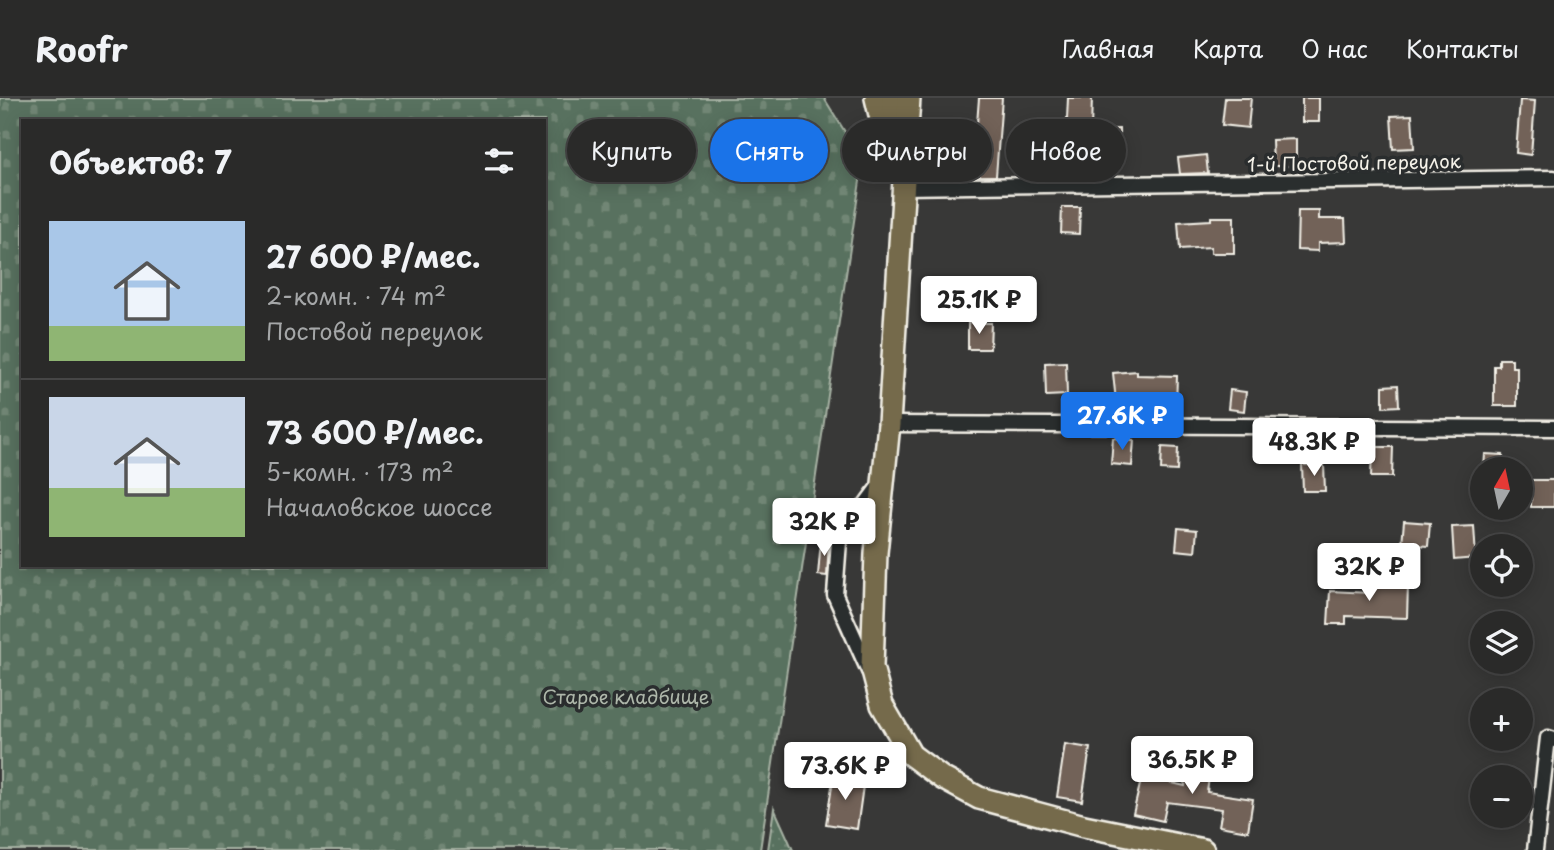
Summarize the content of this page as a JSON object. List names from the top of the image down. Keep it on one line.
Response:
{"streets":{"street":["1-й Постовой переулок"]},"parks":["Старое кладбище"],"north":"top","page":{"header":"Roofr","nav":["Главная","Карта","О нас","Контакты"],"chip":["Купить","Снять","Фильтры","Новое"],"heading":"Объектов: 7","list":[{"name":"27 600 ₽/мес.","note":"2-комн. · 74 m² · Постовой переулок"},{"name":"73 600 ₽/мес.","note":"5-комн. · 173 m² · Началовское шоссе"}],"price":["25.1K ₽","27.6K ₽","48.3K ₽","32K ₽","32K ₽","36.5K ₽","73.6K ₽"],"map_buttons":["+","−"]}}
